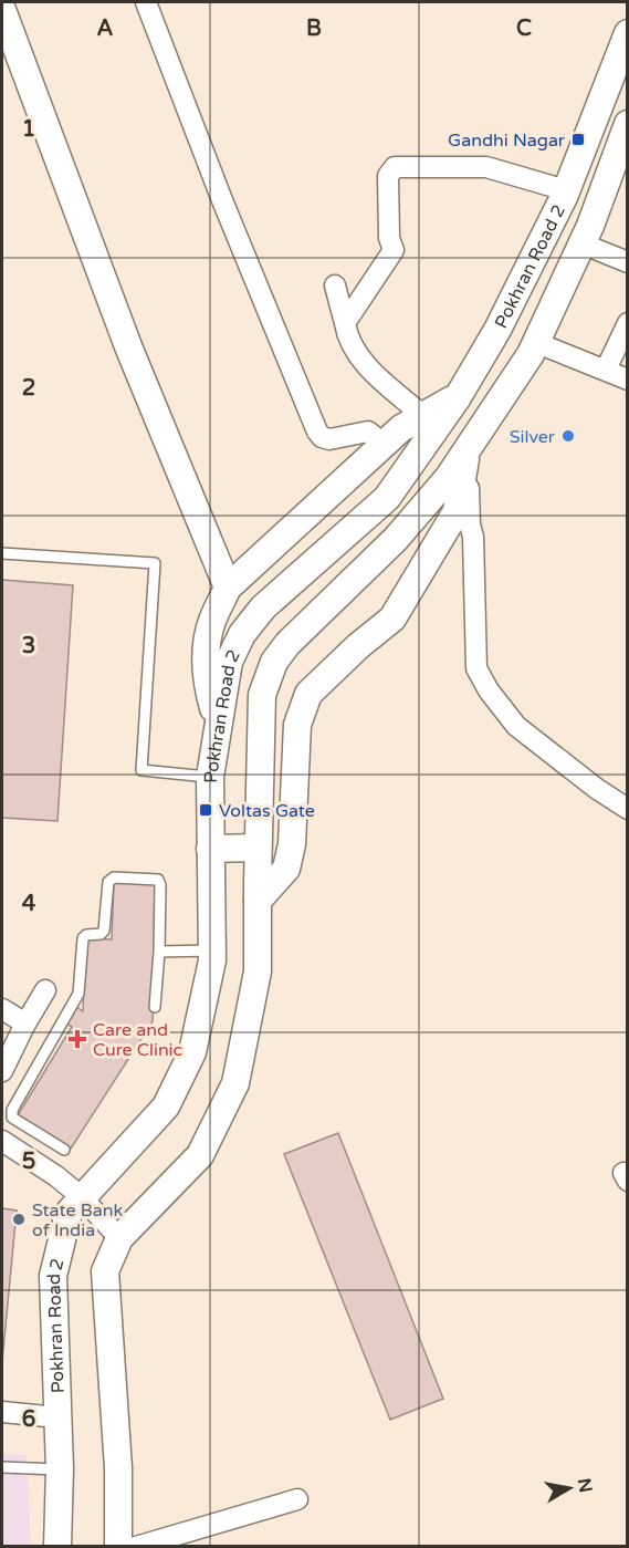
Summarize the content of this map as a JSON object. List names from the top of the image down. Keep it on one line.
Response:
{"streets":{"main road":["Pokhran Road 2"]},"places":{"transit":["Gandhi Nagar","Voltas Gate"],"other":["Silver","State Bank of India"],"health":["Care and Cure Clinic"]},"north":"right","grid":{"columns":["A","B","C"],"rows":["1","2","3","4","5","6"]}}
